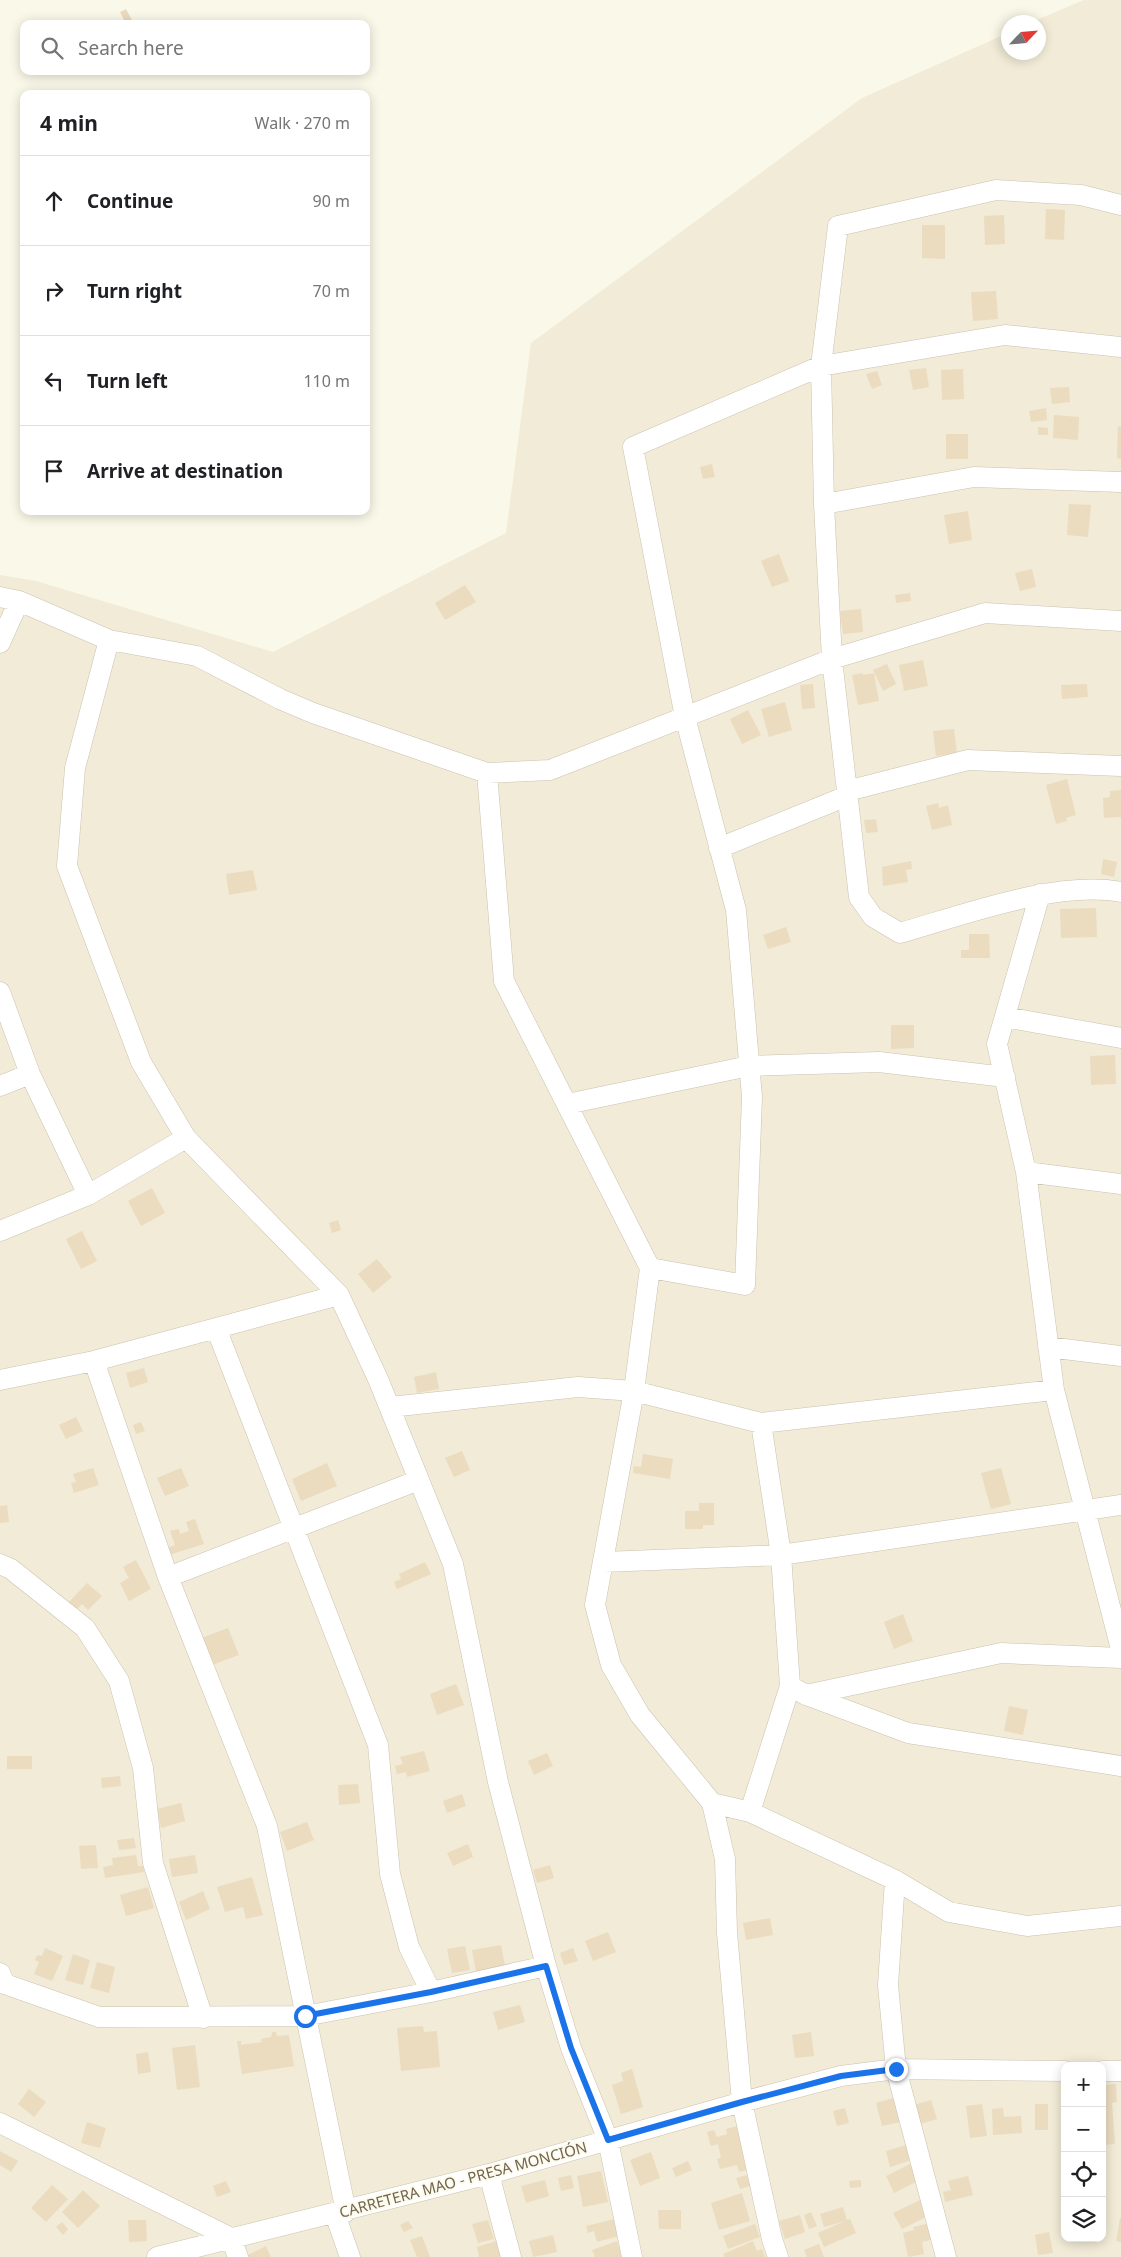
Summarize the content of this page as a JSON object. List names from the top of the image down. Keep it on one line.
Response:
{"streets":{"street":["CARRETERA MAO - PRESA MONCIÓN"]},"north":"top right","page":{"search":"Search here","heading":["4 min","Walk · 270 m"],"list":[["Continue","90 m"],["Turn right","70 m"],["Turn left","110 m"],"Arrive at destination"],"map_buttons":["+","−"]}}
